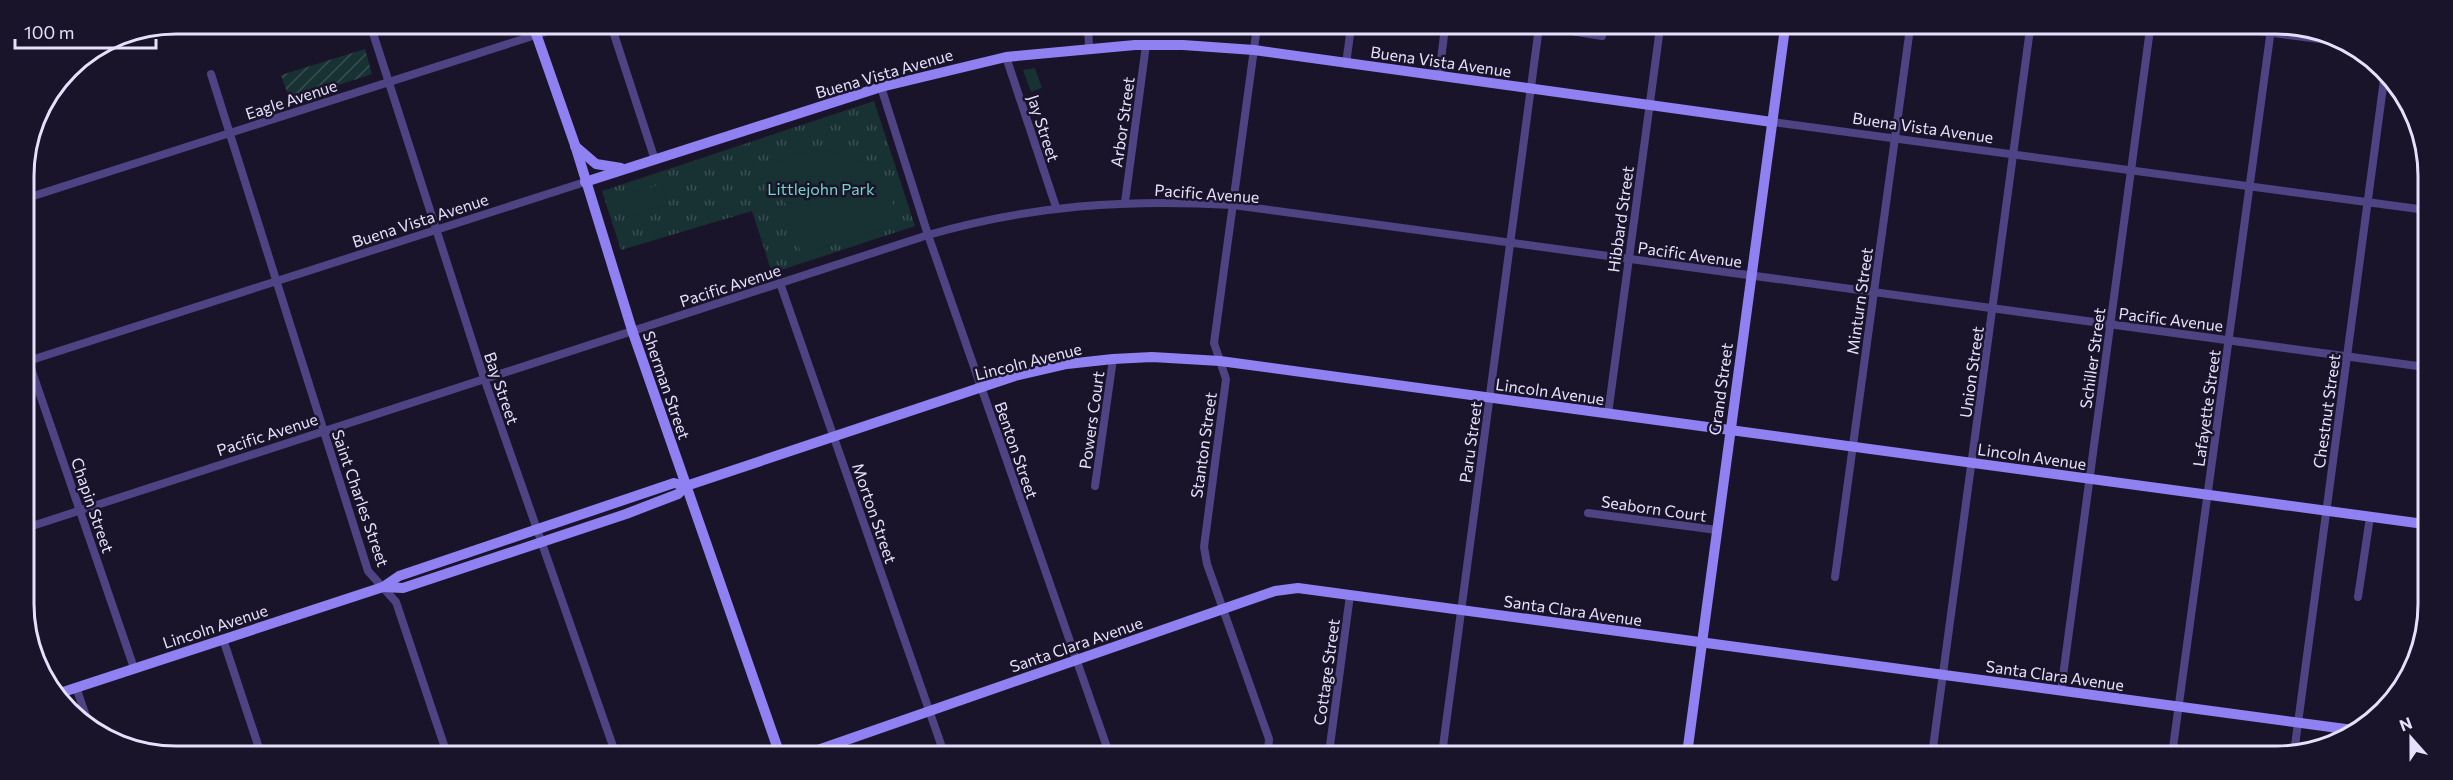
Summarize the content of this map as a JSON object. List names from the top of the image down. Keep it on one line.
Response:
{"streets":{"street":["Buena Vista Avenue","Eagle Avenue","Arbor Street","Jay Street","Pacific Avenue","Hibbard Street","Minturn Street","Schiller Street","Lincoln Avenue","Union Street","Sherman Street","Bay Street","Grand Street","Lafayette Street","Chestnut Street","Powers Court","Paru Street","Stanton Street","Benton Street","Saint Charles Street","Chapin Street","Seaborn Court","Morton Street","Santa Clara Avenue","Cottage Street"]},"crossings":[["Buena Vista Avenue","Arbor Street"],["Buena Vista Avenue","Jay Street"],["Buena Vista Avenue","Hibbard Street"],["Buena Vista Avenue","Minturn Street"],["Buena Vista Avenue","Schiller Street"],["Buena Vista Avenue","Union Street"],["Buena Vista Avenue","Sherman Street"],["Buena Vista Avenue","Bay Street"],["Buena Vista Avenue","Grand Street"],["Buena Vista Avenue","Lafayette Street"],["Buena Vista Avenue","Chestnut Street"],["Buena Vista Avenue","Paru Street"],["Buena Vista Avenue","Stanton Street"],["Buena Vista Avenue","Benton Street"],["Buena Vista Avenue","Saint Charles Street"],["Eagle Avenue","Bay Street"],["Eagle Avenue","Saint Charles Street"],["Arbor Street","Pacific Avenue"],["Jay Street","Pacific Avenue"],["Pacific Avenue","Hibbard Street"],["Pacific Avenue","Minturn Street"],["Pacific Avenue","Schiller Street"],["Pacific Avenue","Union Street"],["Pacific Avenue","Sherman Street"],["Pacific Avenue","Bay Street"],["Pacific Avenue","Grand Street"],["Pacific Avenue","Lafayette Street"],["Pacific Avenue","Chestnut Street"],["Pacific Avenue","Paru Street"],["Pacific Avenue","Stanton Street"],["Pacific Avenue","Benton Street"],["Pacific Avenue","Saint Charles Street"],["Pacific Avenue","Chapin Street"],["Pacific Avenue","Morton Street"],["Hibbard Street","Lincoln Avenue"],["Minturn Street","Lincoln Avenue"],["Schiller Street","Lincoln Avenue"],["Schiller Street","Santa Clara Avenue"],["Lincoln Avenue","Union Street"],["Lincoln Avenue","Sherman Street"],["Lincoln Avenue","Bay Street"],["Lincoln Avenue","Grand Street"],["Lincoln Avenue","Lafayette Street"],["Lincoln Avenue","Chestnut Street"],["Lincoln Avenue","Powers Court"],["Lincoln Avenue","Paru Street"],["Lincoln Avenue","Stanton Street"],["Lincoln Avenue","Benton Street"],["Lincoln Avenue","Saint Charles Street"],["Lincoln Avenue","Chapin Street"],["Lincoln Avenue","Morton Street"],["Union Street","Santa Clara Avenue"],["Grand Street","Seaborn Court"],["Grand Street","Santa Clara Avenue"],["Lafayette Street","Santa Clara Avenue"],["Chestnut Street","Santa Clara Avenue"],["Paru Street","Santa Clara Avenue"],["Stanton Street","Santa Clara Avenue"],["Benton Street","Santa Clara Avenue"],["Morton Street","Santa Clara Avenue"],["Santa Clara Avenue","Cottage Street"]],"parks":["Littlejohn Park"],"scale_bar":"100 m","north":"top"}
